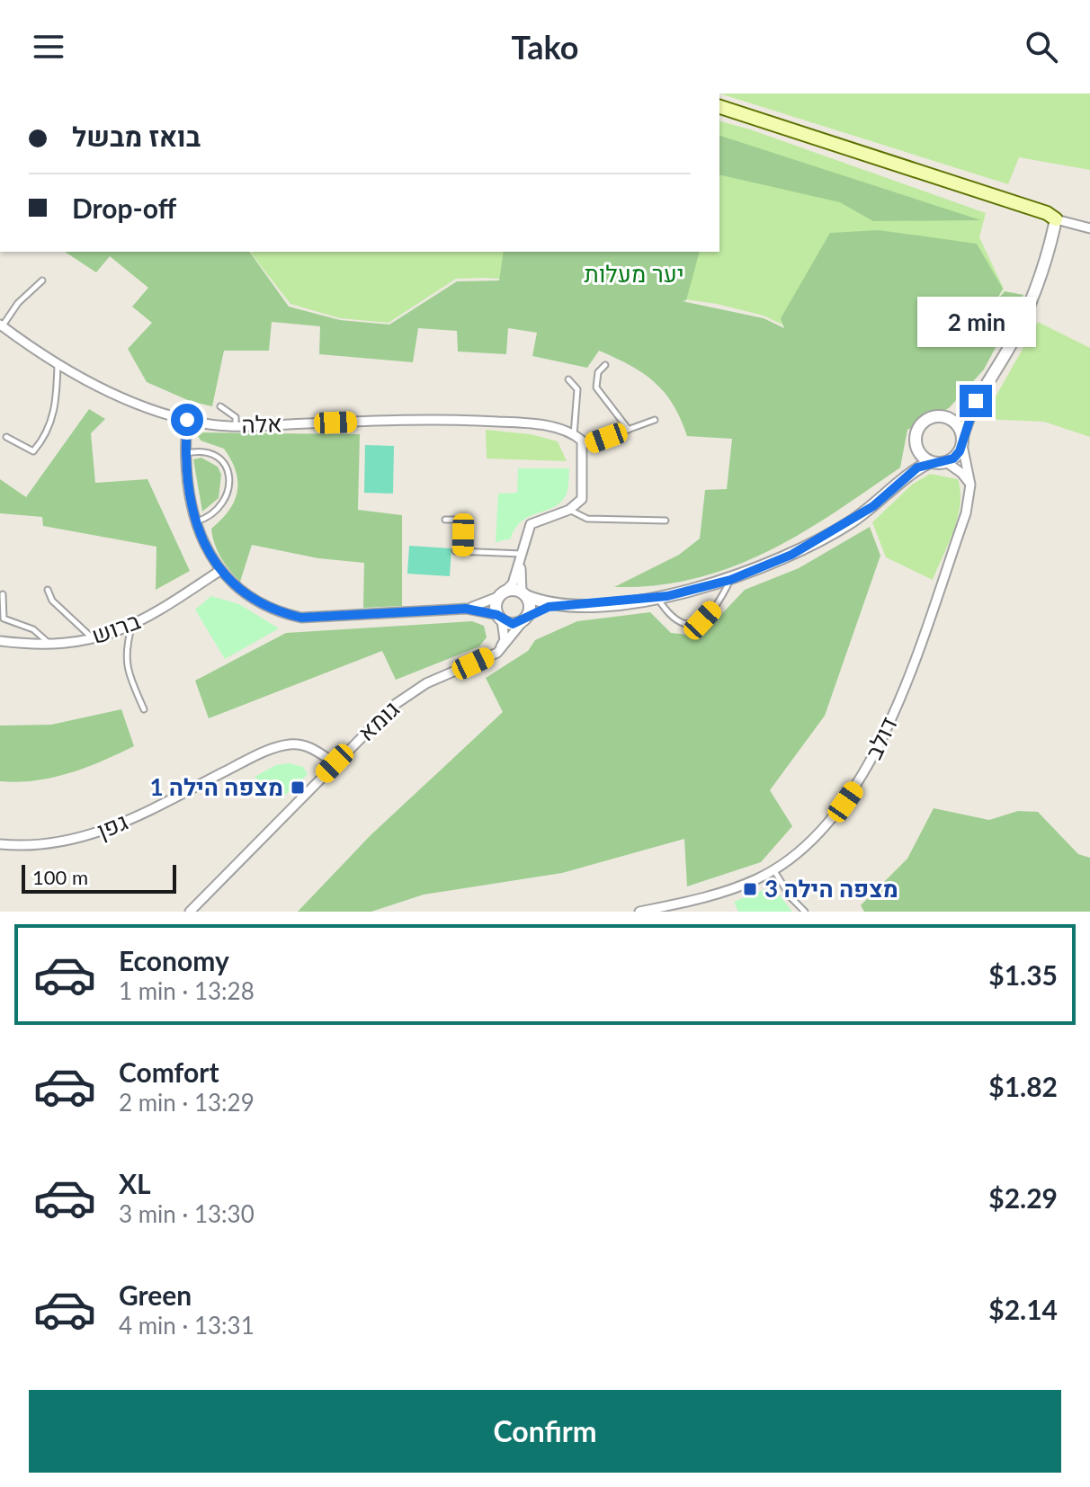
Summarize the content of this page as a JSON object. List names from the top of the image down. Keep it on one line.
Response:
{"streets":{"street":["אלה","ברוש","גומא","דולב","גפן"]},"crossings":[["גומא","גפן"]],"parks":["יער מעלות"],"places":{"transit":["מצפה הילה 1","מצפה הילה 3"]},"scale_bar":"100 m","page":{"header":"Tako","banner":["בואז מבשל","Drop-off"],"bubble":"2 min","scale":"100 m","list":[{"name":"Economy","note":"1 min · 13:28","value":"$1.35"},{"name":"Comfort","note":"2 min · 13:29","value":"$1.82"},{"name":"XL","note":"3 min · 13:30","value":"$2.29"},{"name":"Green","note":"4 min · 13:31","value":"$2.14"}],"buttons":"Confirm"}}
